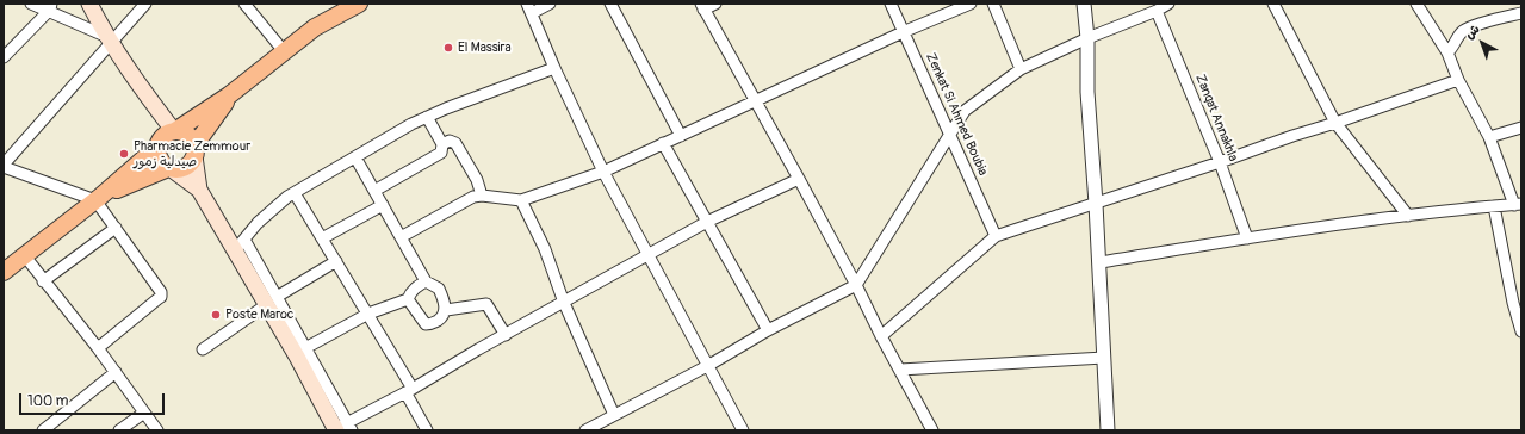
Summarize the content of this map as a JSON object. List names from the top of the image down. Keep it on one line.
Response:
{"streets":{"street":["Zenkat Si Ahmed Boubia","Zanqat Annakhla"]},"places":["El Massira","Pharmacie Zemmour صيدلية زمور","Poste Maroc"],"scale_bar":"100 m","north":"top left"}
